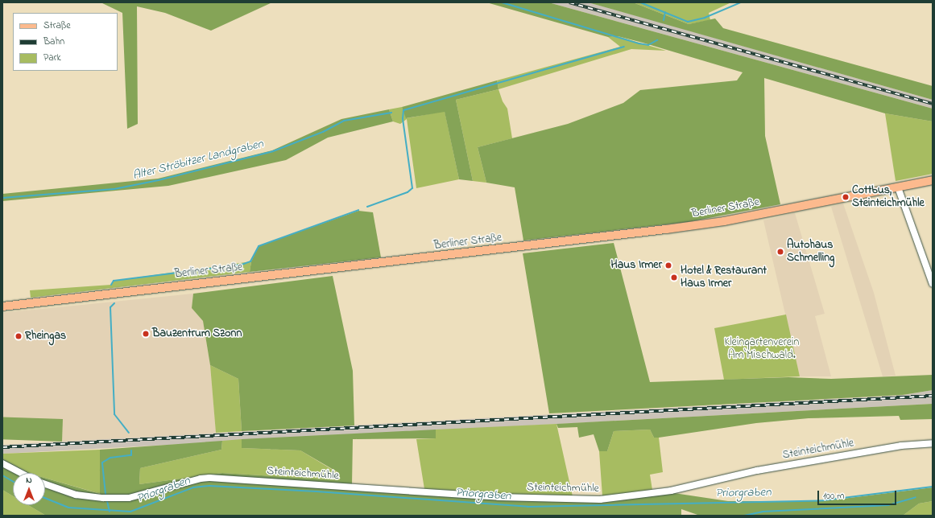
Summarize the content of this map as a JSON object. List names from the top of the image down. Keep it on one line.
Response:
{"streets":{"main road":["Berliner Straße"],"street":["Steinteichmühle"]},"water":["Alter Ströbitzer Landgraben","Priorgraben"],"parks":["Kleingartenverein Am Mischwald."],"places":["Cottbus, Steinteichmühle","Autohaus Schmelling","Haus Irmer","Hotel & Restaurant Haus Irmer","Bauzentrum Szonn","Rheingas"],"legend":["Straße","Bahn","Park"],"scale_bar":"100 m","north":"top"}
